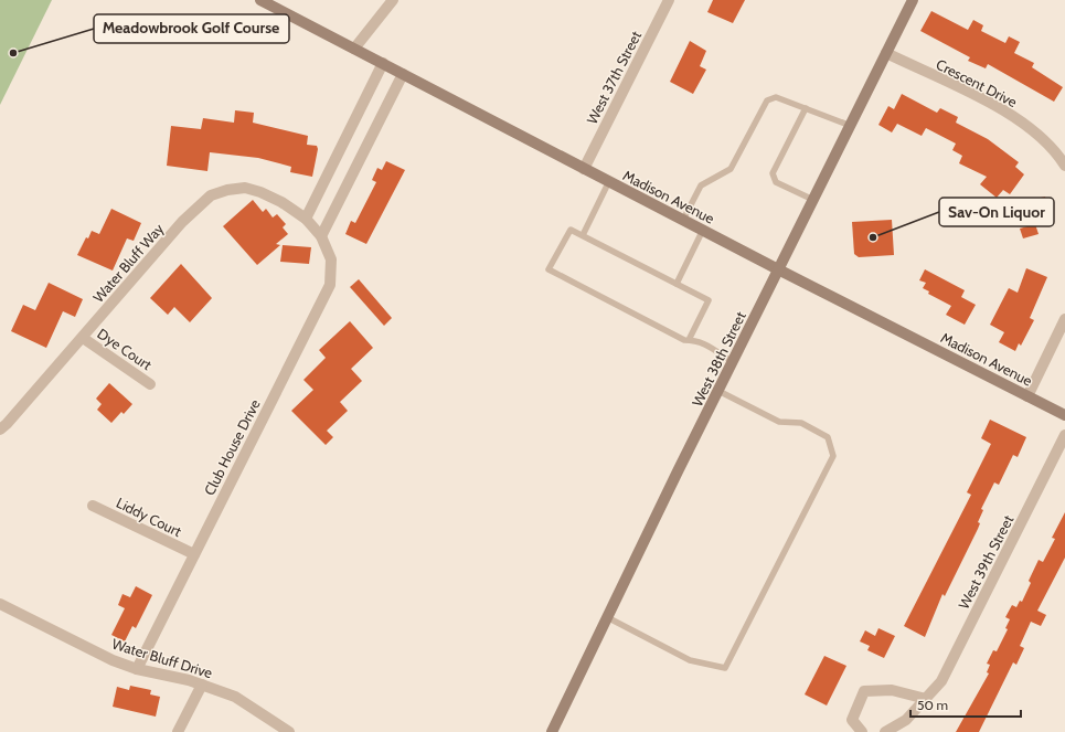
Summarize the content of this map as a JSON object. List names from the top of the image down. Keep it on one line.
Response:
{"streets":{"street":["West 37th Street","Crescent Drive","Madison Avenue","Water Bluff Way","Dye Court","West 38th Street","Club House Drive","Liddy Court","West 39th Street","Water Bluff Drive"]},"crossings":[["West 37th Street","Madison Avenue"],["Crescent Drive","West 38th Street"],["Madison Avenue","West 38th Street"],["Water Bluff Way","Dye Court"],["Water Bluff Way","Club House Drive"],["Club House Drive","Liddy Court"],["Club House Drive","Water Bluff Drive"]],"places":["Meadowbrook Golf Course","Sav-On Liquor"],"scale_bar":"50 m"}
